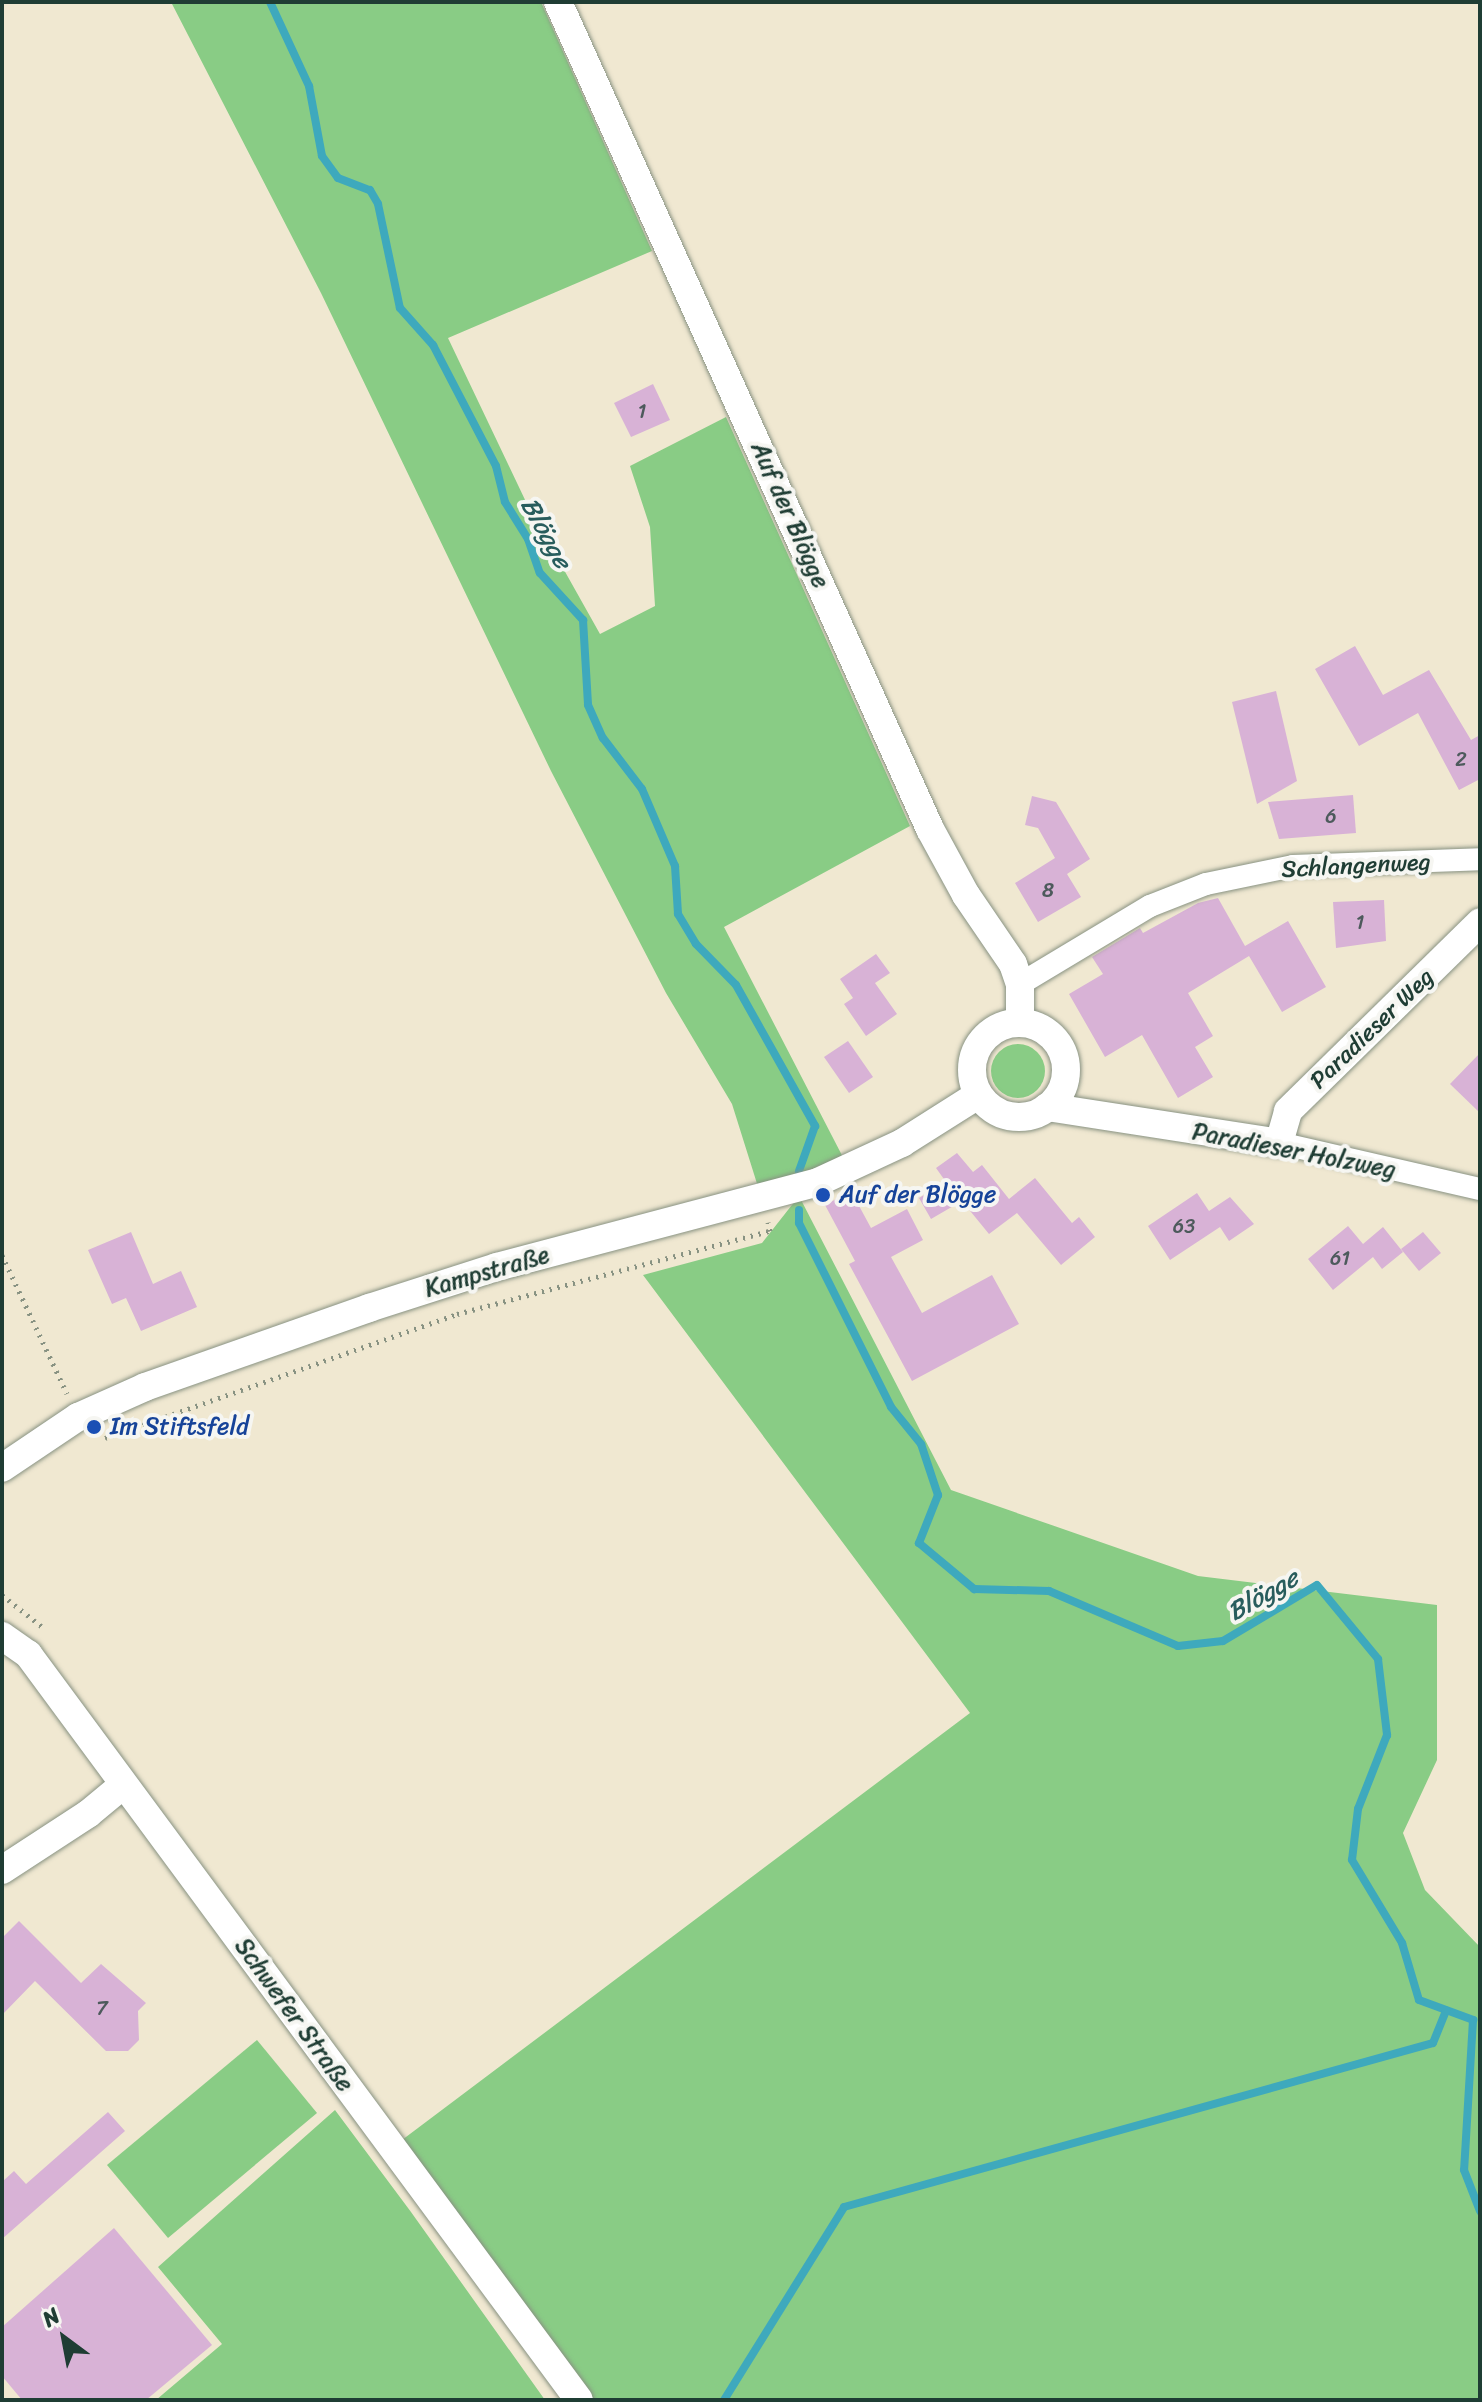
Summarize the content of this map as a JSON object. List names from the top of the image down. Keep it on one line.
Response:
{"streets":{"street":["Auf der Blögge","Schlangenweg","Paradieser Weg","Paradieser Holzweg","Kampstraße","Schwefer Straße"]},"crossings":[["Auf der Blögge","Schlangenweg"],["Auf der Blögge","Paradieser Holzweg"],["Auf der Blögge","Kampstraße"],["Paradieser Weg","Paradieser Holzweg"],["Paradieser Holzweg","Kampstraße"]],"water":["Blögge"],"places":["Auf der Blögge","Im Stiftsfeld"],"house_numbers":["1","2","6","8","1","63","61","7"],"north":"top left"}
